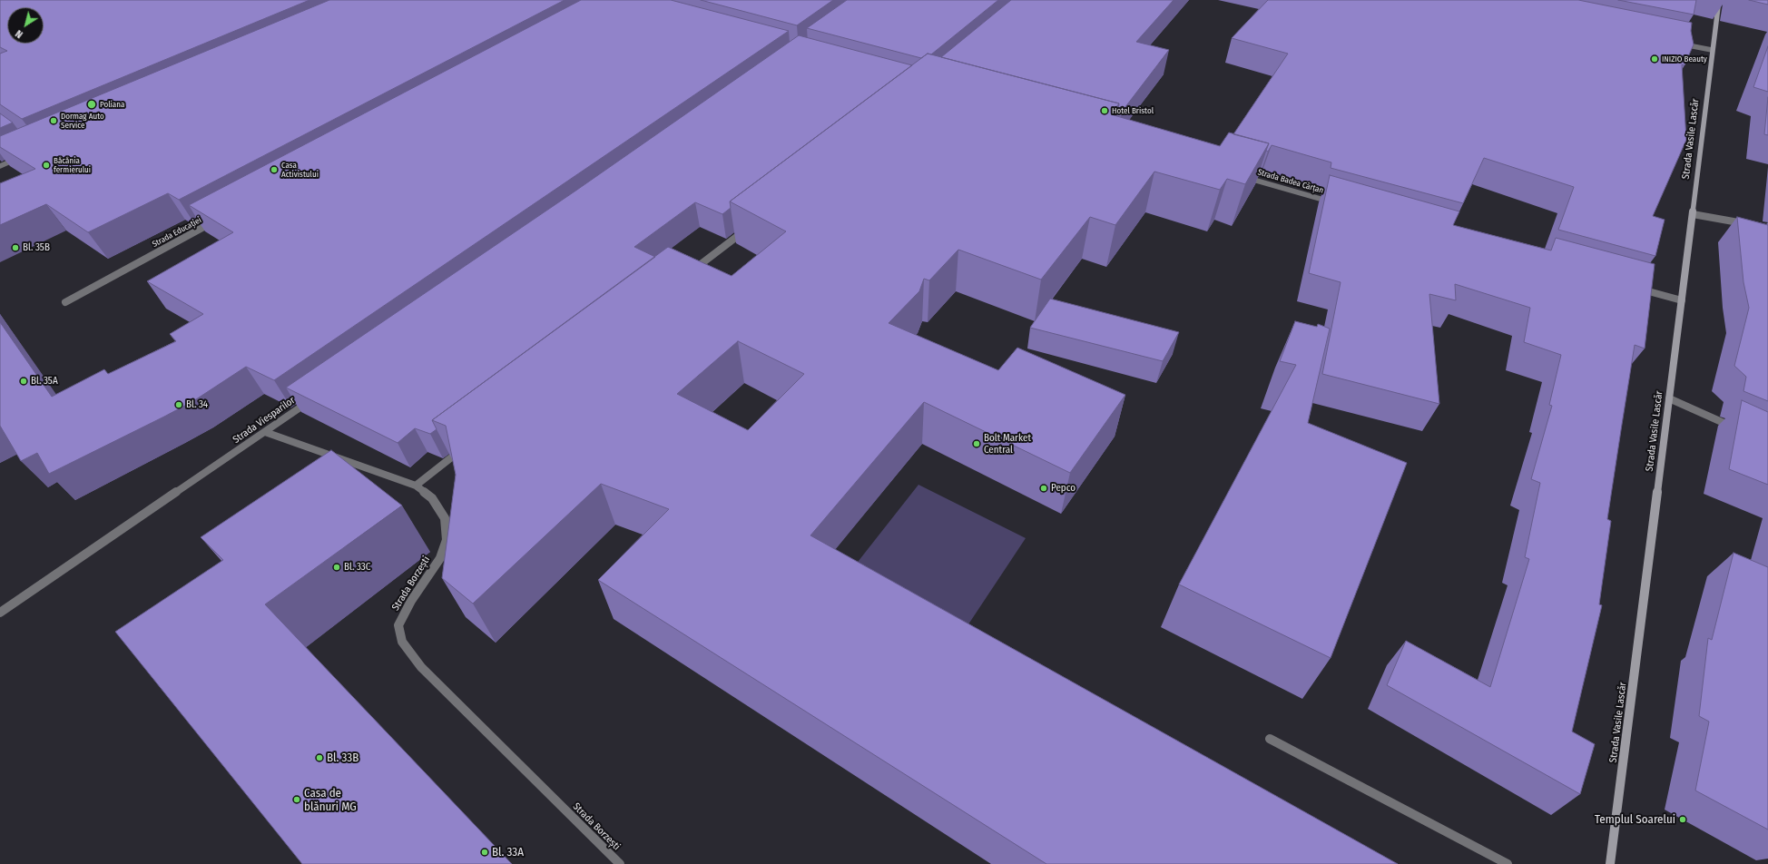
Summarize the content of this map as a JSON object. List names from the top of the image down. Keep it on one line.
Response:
{"streets":{"street":["Strada Vasile Lascăr","Strada Badea Cârțan","Strada Educației","Strada Viesparilor","Strada Borzești"]},"crossings":[["Strada Viesparilor","Strada Borzești"]],"places":["INIZIO Beauty","Poliana","Hotel Bristol","Dormag Auto Service","Băcănia fermierului","Casa Activistului","Bl. 35B","Bl. 35A","Bl. 34","Bolt Market Central","Pepco","Bl. 33C","Bl. 33B","Casa de blănuri MG","Templul Soarelui","Bl. 33A"],"north":"bottom left"}
